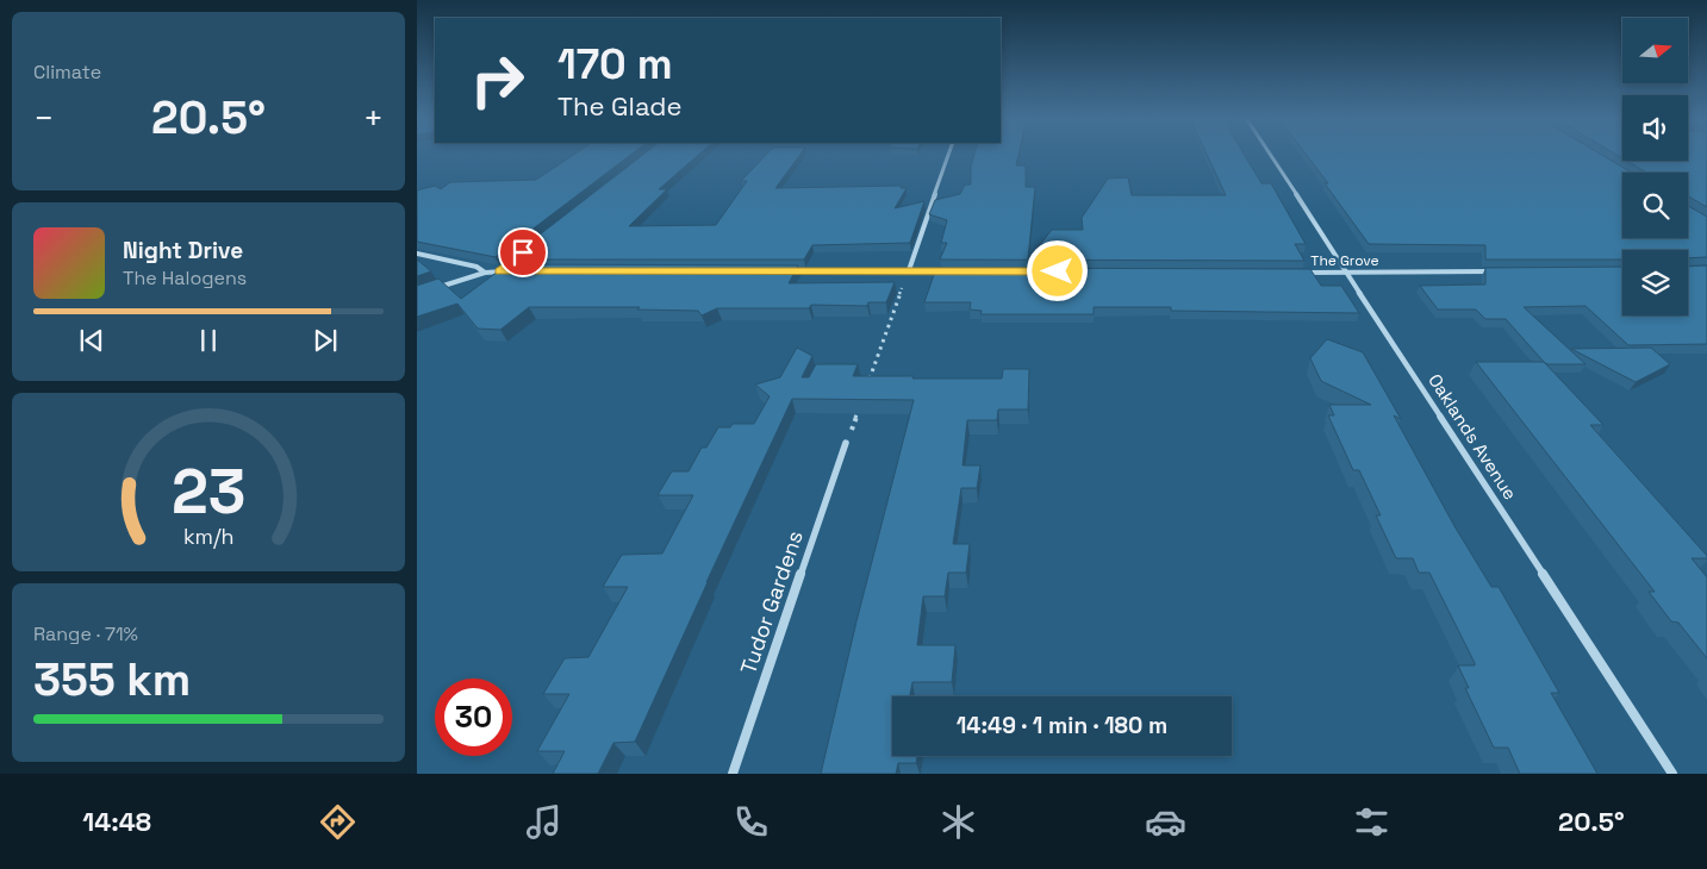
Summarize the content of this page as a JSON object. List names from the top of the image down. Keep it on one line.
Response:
{"streets":{"street":["The Grove","Oaklands Avenue","Tudor Gardens"]},"crossings":[["The Grove","Oaklands Avenue"]],"north":"right","page":{"tile":["Climate",["Range · 71%","355 km"]],"turn":["170 m","The Glade"],"heat":["−","20.5°","+"],"song":["Night Drive","The Halogens"],"limit":"30","trip":"14:49 · 1 min · 180 m","tabs":["14:48","20.5°"],"gauge":["23","km/h"]}}
